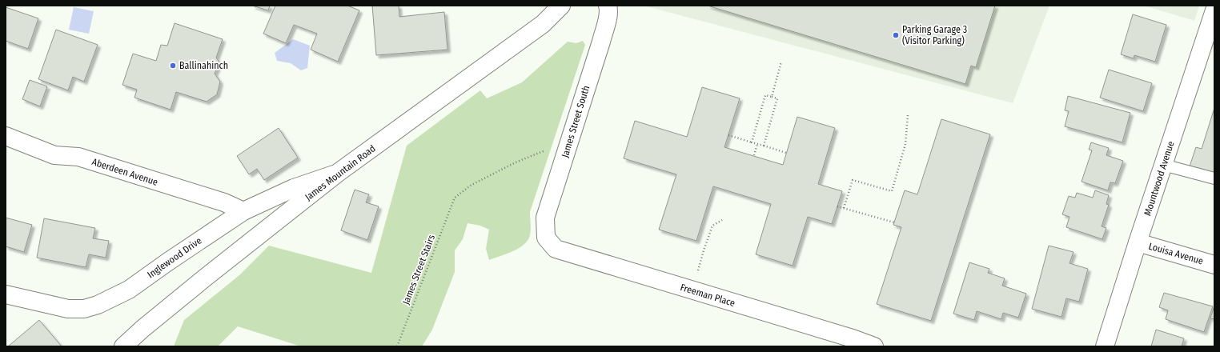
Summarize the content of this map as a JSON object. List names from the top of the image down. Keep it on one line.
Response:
{"streets":{"street":["James Street South","Aberdeen Avenue","James Mountain Road","Mountwood Avenue","Louisa Avenue","Inglewood Drive","Freeman Place"],"path":["James Street Stairs"]},"crossings":[["James Street South","James Street Stairs"],["James Street South","Freeman Place"],["Aberdeen Avenue","Inglewood Drive"],["James Mountain Road","Inglewood Drive"],["Mountwood Avenue","Louisa Avenue"]],"places":["Parking Garage 3 (Visitor Parking)","Ballinahinch"]}
